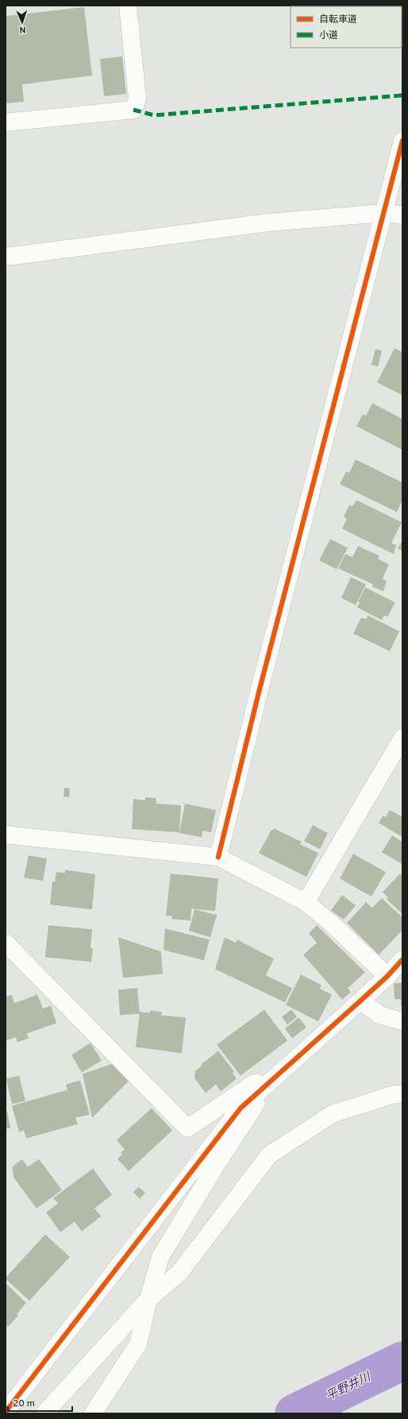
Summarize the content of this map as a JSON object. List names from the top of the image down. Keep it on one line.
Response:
{"water":["平野井川"],"legend":["自転車道","小道"],"scale_bar":"20 m","north":"bottom"}
